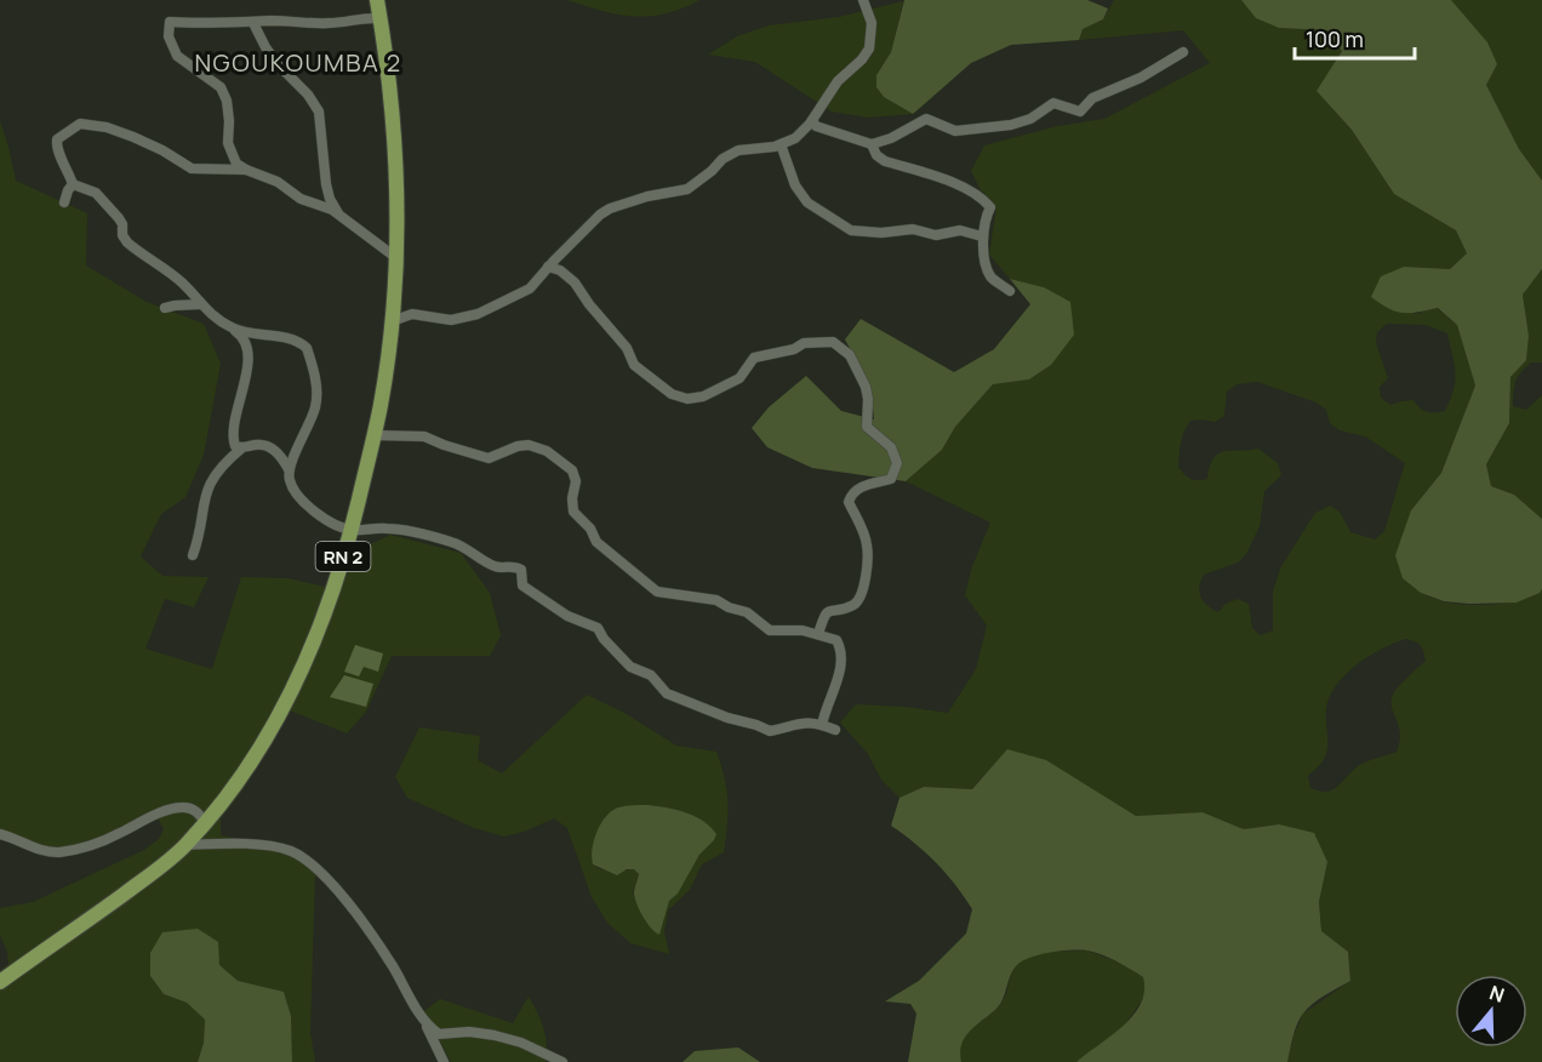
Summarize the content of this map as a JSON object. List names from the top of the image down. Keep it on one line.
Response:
{"streets":{"main road":["RN 2"]},"districts":["NGOUKOUMBA 2"],"scale_bar":"100 m","north":"top"}
